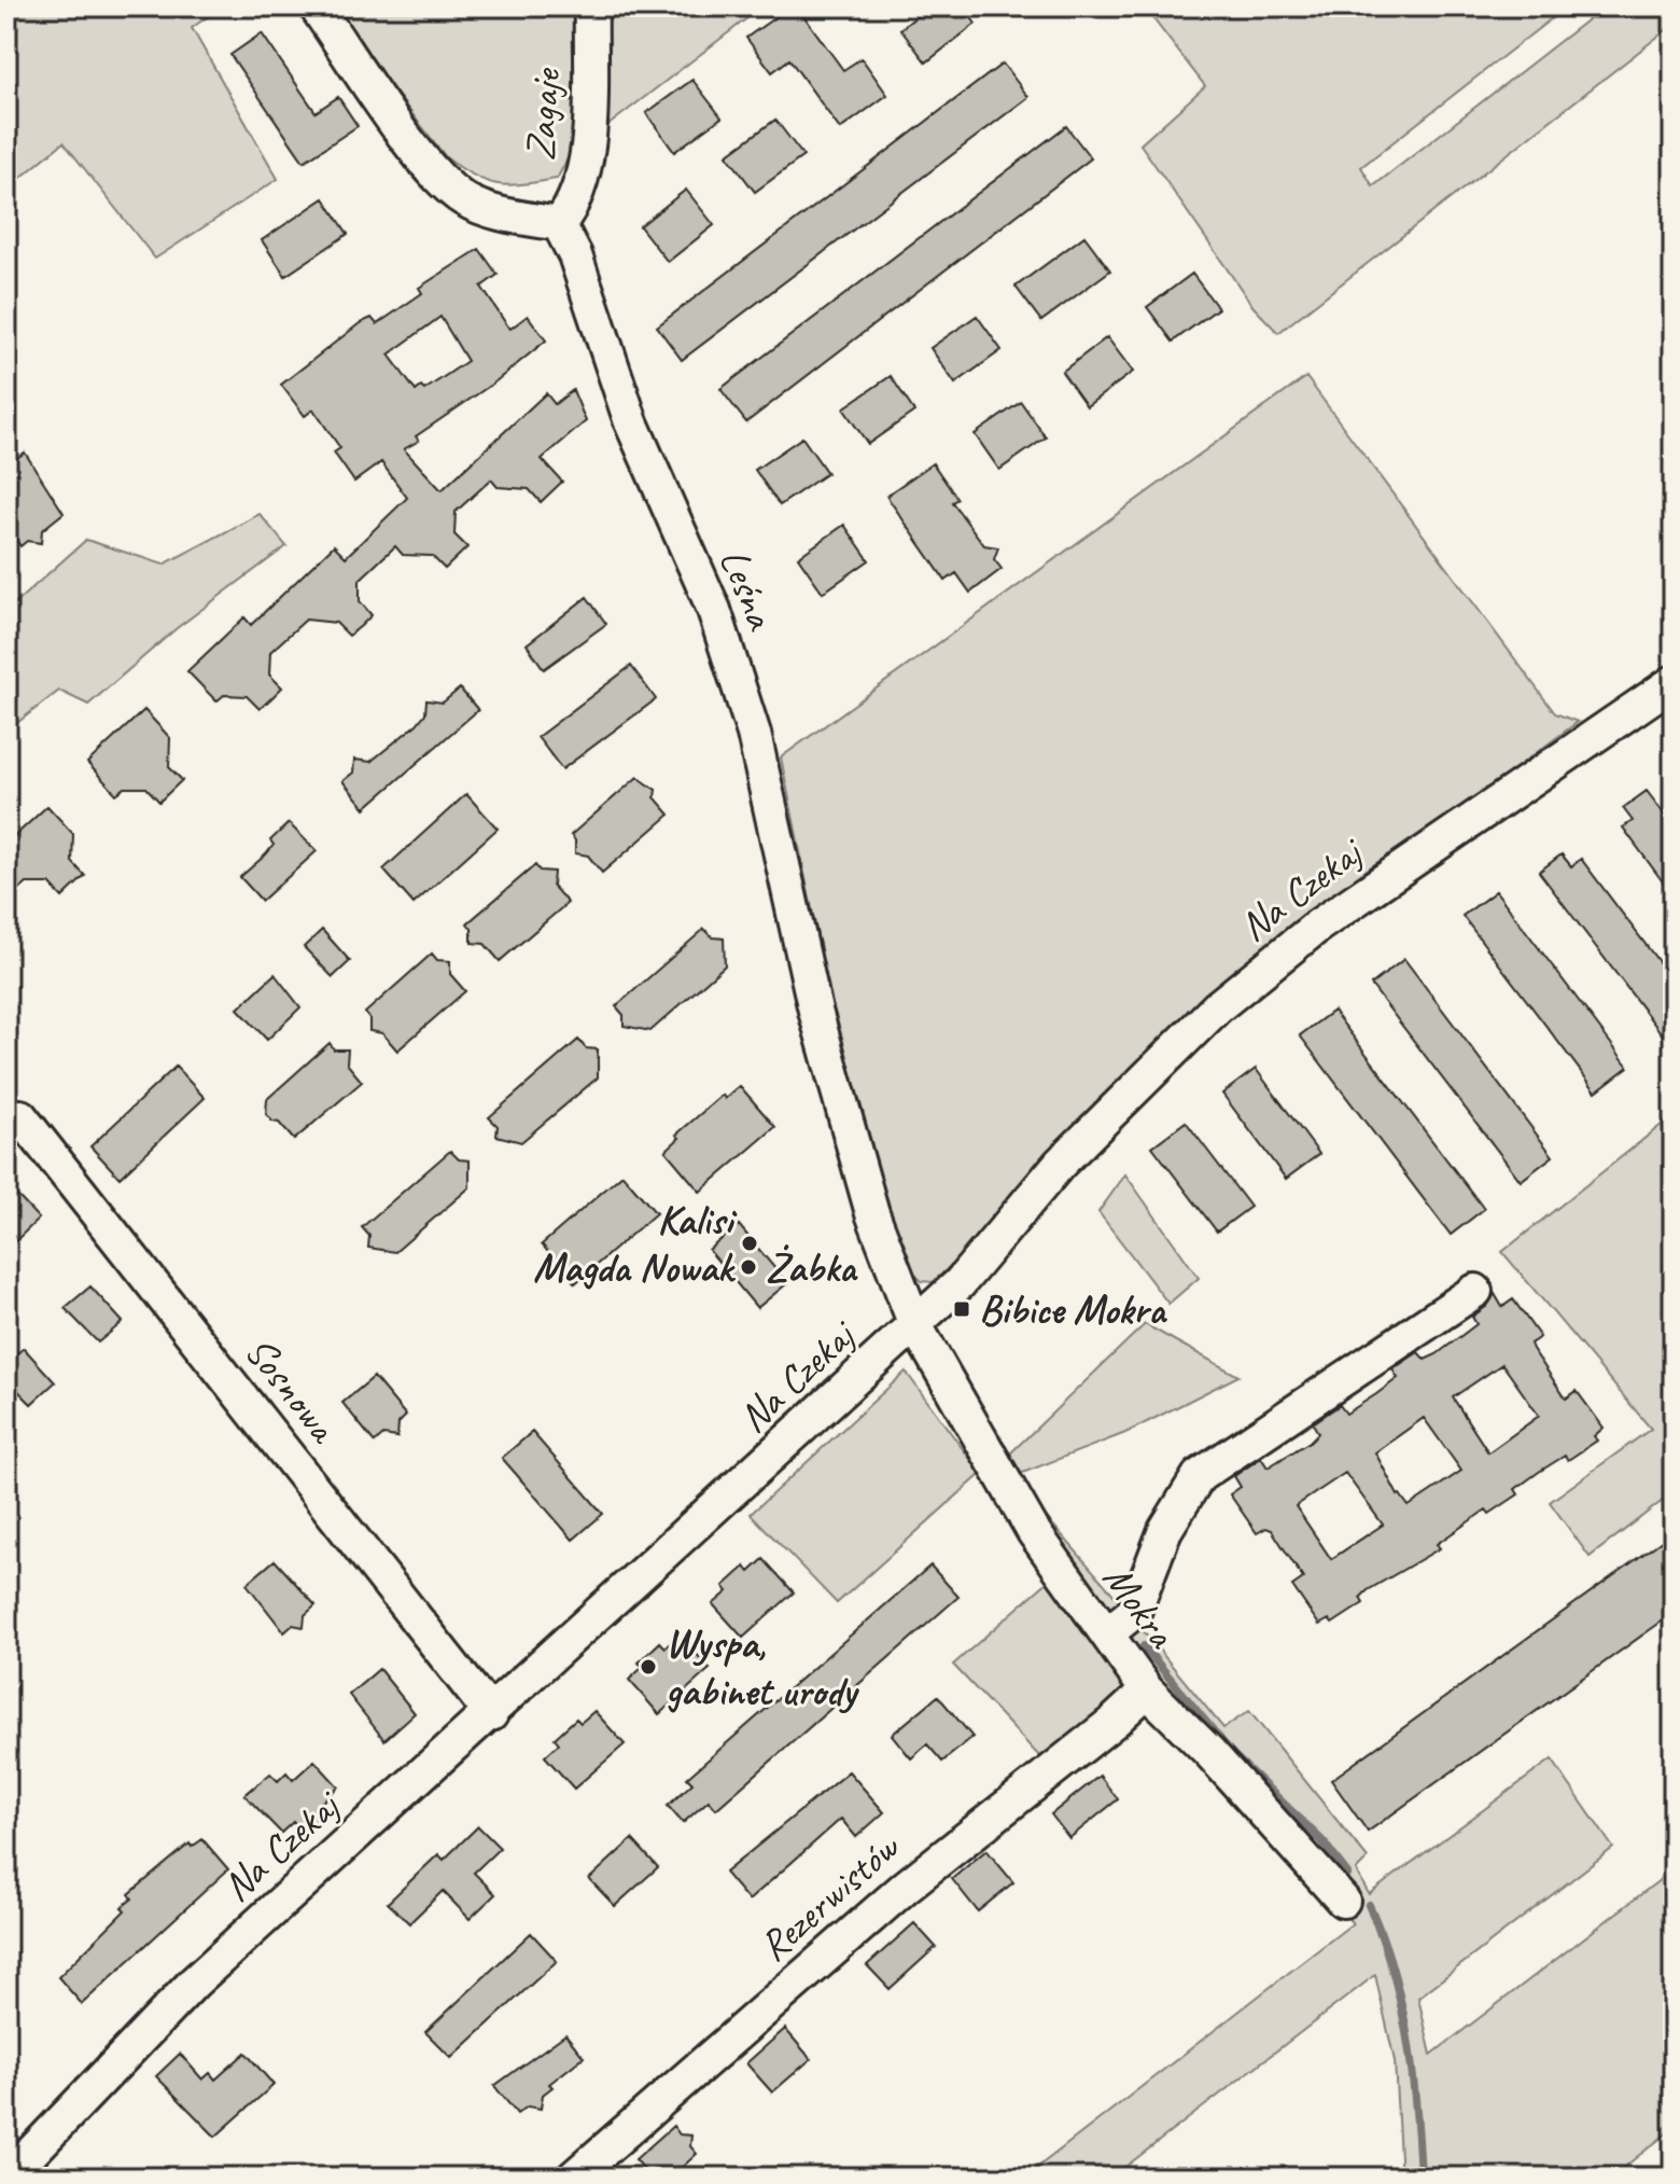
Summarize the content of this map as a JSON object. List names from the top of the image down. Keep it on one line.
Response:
{"streets":{"street":["Zagaje","Leśna","Na Czekaj","Sosnowa","Mokra","Rezerwistów"]},"crossings":[["Zagaje","Leśna"],["Leśna","Na Czekaj"],["Leśna","Mokra"],["Na Czekaj","Sosnowa"],["Na Czekaj","Mokra"],["Mokra","Rezerwistów"]],"places":{"other":["Kalisi Magda Nowak","Żabka","Wyspa, gabinet urody"],"transit":["Bibice Mokra"]}}
